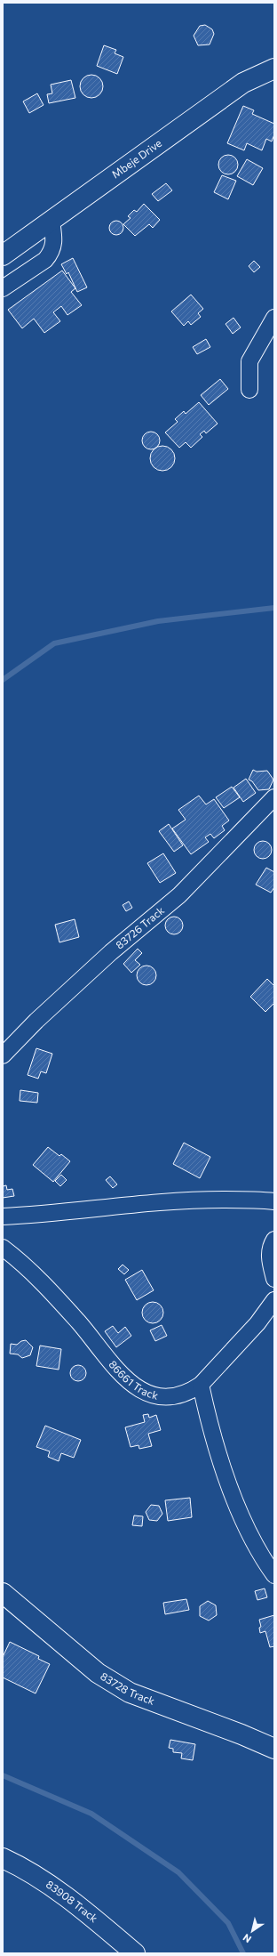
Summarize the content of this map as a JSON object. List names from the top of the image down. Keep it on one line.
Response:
{"streets":{"street":["Mbeje Drive","83726 Track","86661 Track","83728 Track","83908 Track"]},"north":"bottom left"}
